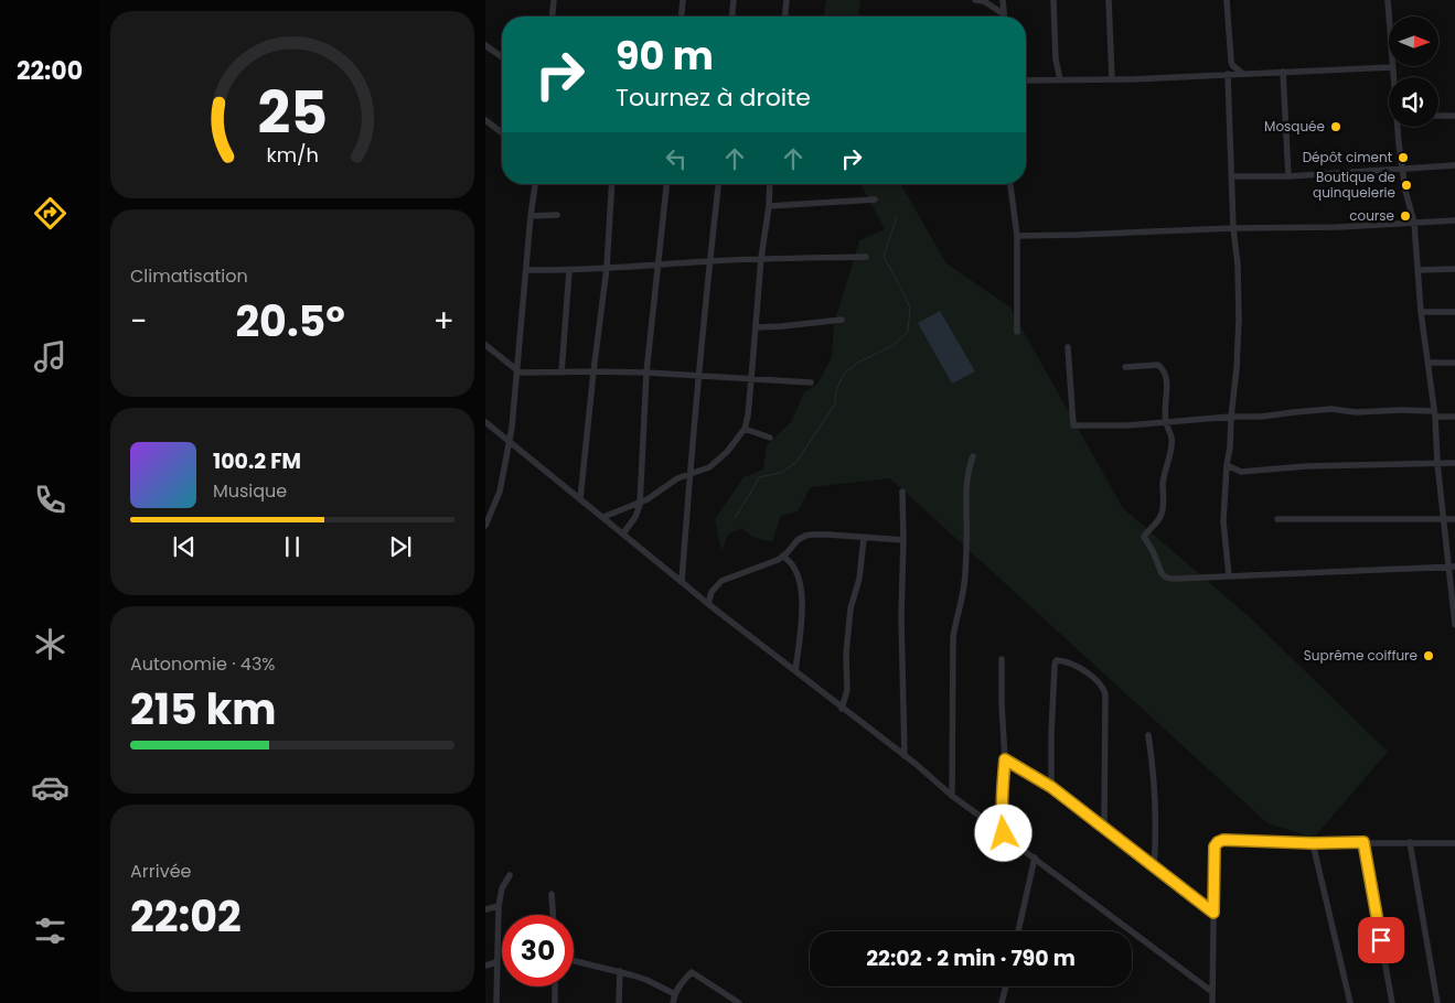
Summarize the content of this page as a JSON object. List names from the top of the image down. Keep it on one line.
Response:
{"places":["Mosquée","Dépôt ciment","Boutique de quinquelerie","course","Suprême coiffure"],"north":"right","page":{"tabs":"22:00","turn":["90 m","Tournez à droite"],"tile":["Climatisation",["Autonomie · 43%","215 km"],["Arrivée","22:02"]],"heat":["−","20.5°","+"],"song":["100.2 FM","Musique"],"limit":"30","trip":"22:02 · 2 min · 790 m","gauge":["25","km/h"]}}
